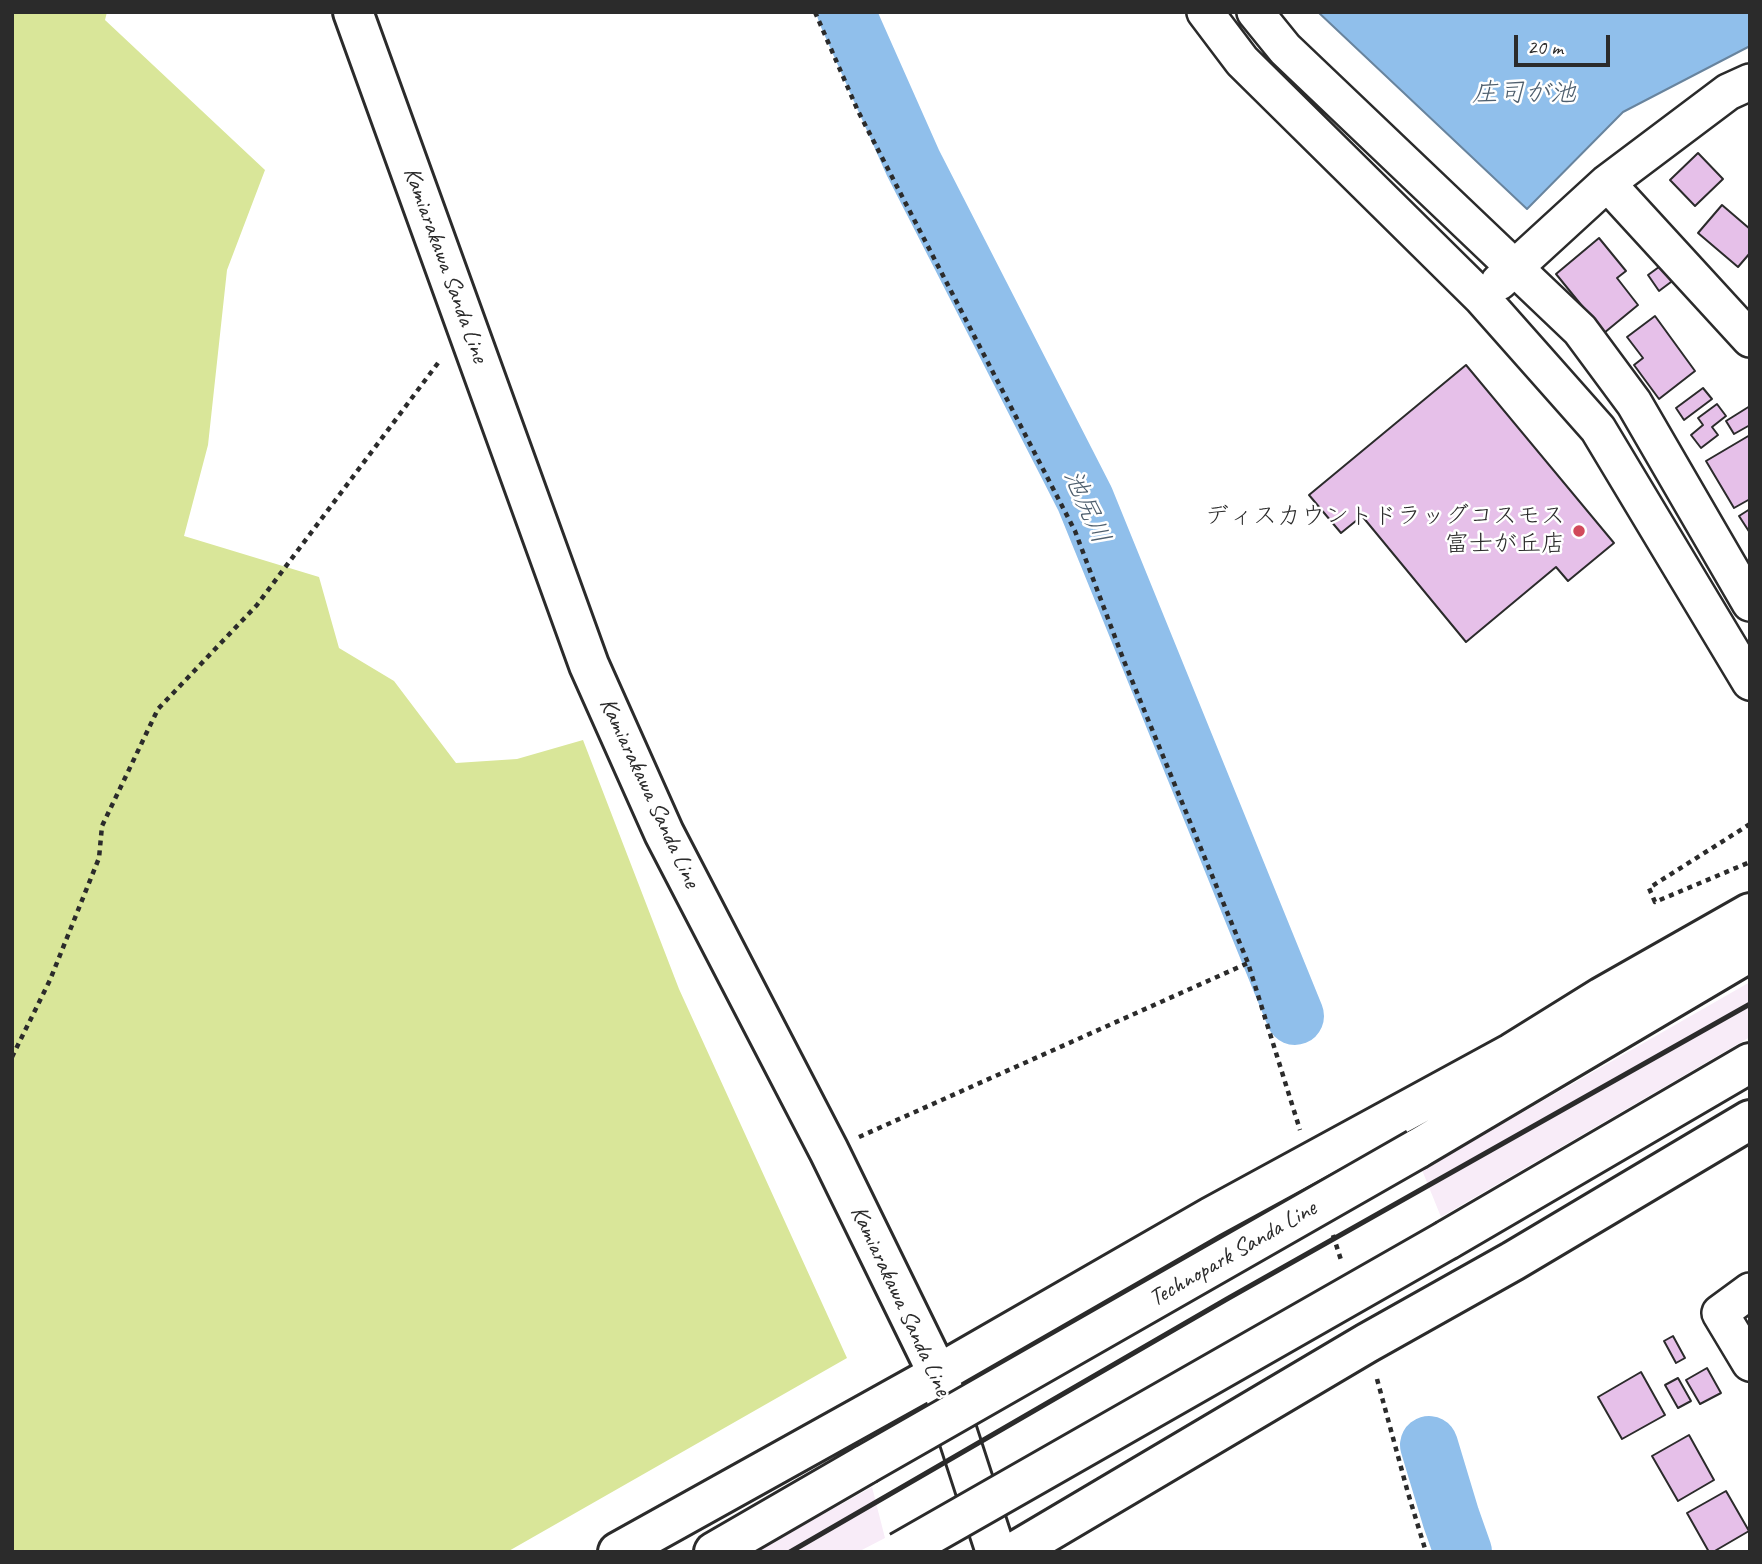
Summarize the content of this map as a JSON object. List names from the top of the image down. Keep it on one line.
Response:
{"streets":{"main road":["Kamiarakawa Sanda Line","Technopark Sanda Line"]},"water":["庄司が池","池尻川"],"places":["ディスカウントドラッグコスモス 富士が丘店"],"scale_bar":"20 m"}
